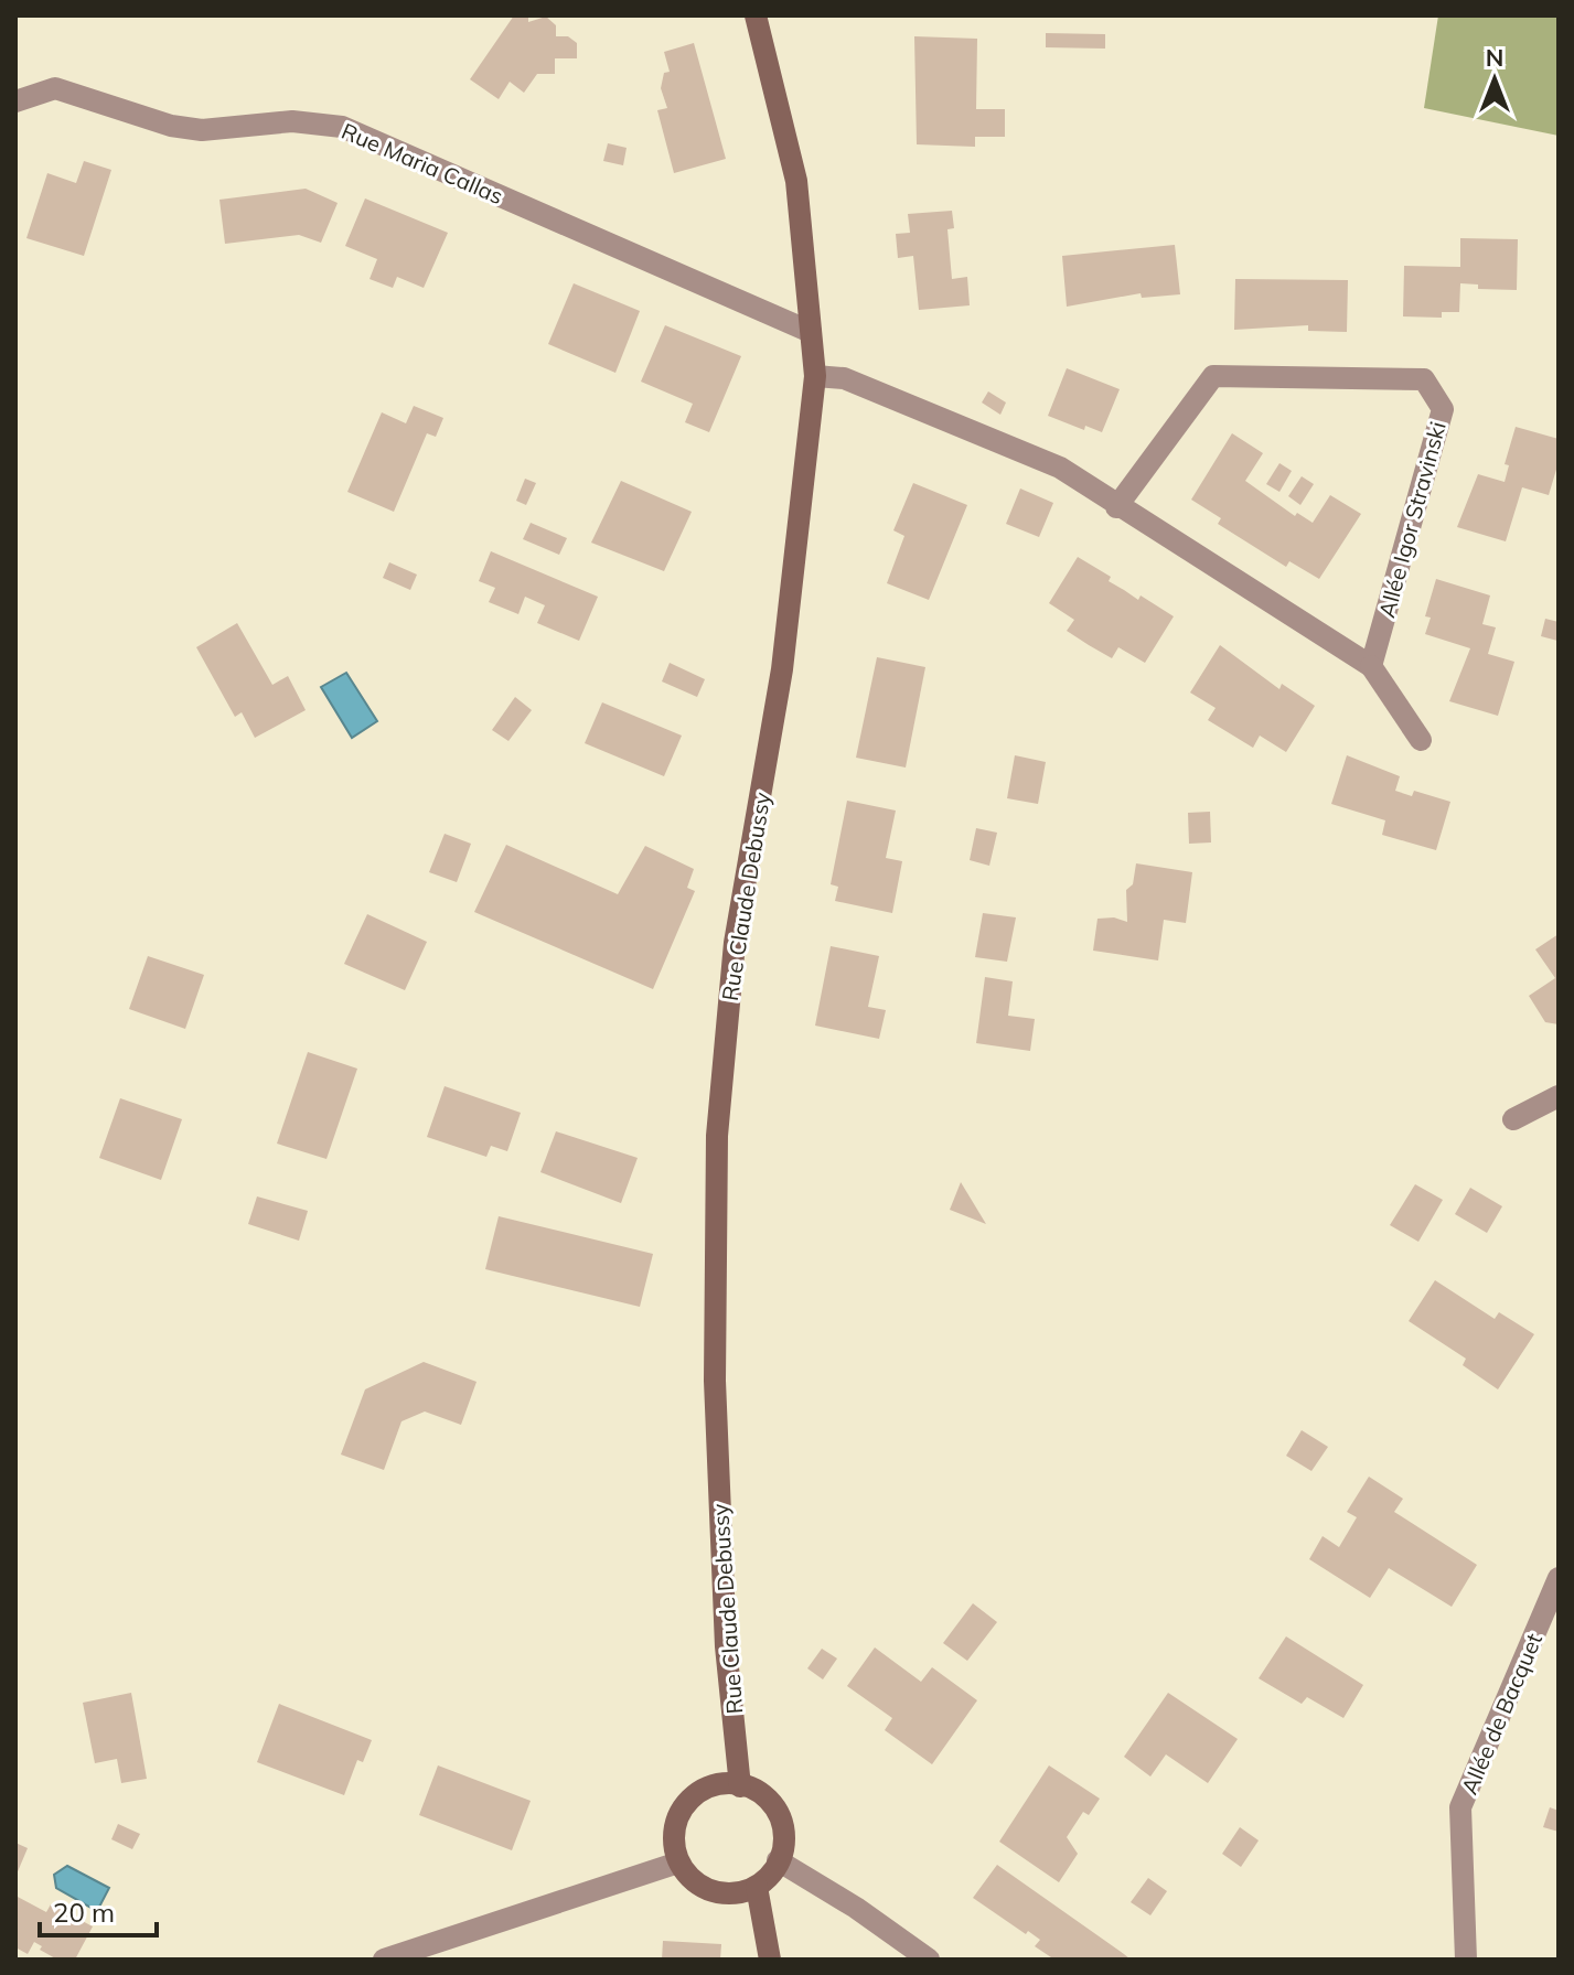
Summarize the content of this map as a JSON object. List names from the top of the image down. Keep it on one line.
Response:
{"streets":{"street":["Rue Maria Callas","Allée Igor Stravinski","Rue Claude Debussy","Allée de Bacquet"]},"crossings":[["Rue Maria Callas","Rue Claude Debussy"]],"scale_bar":"20 m","north":"top"}
